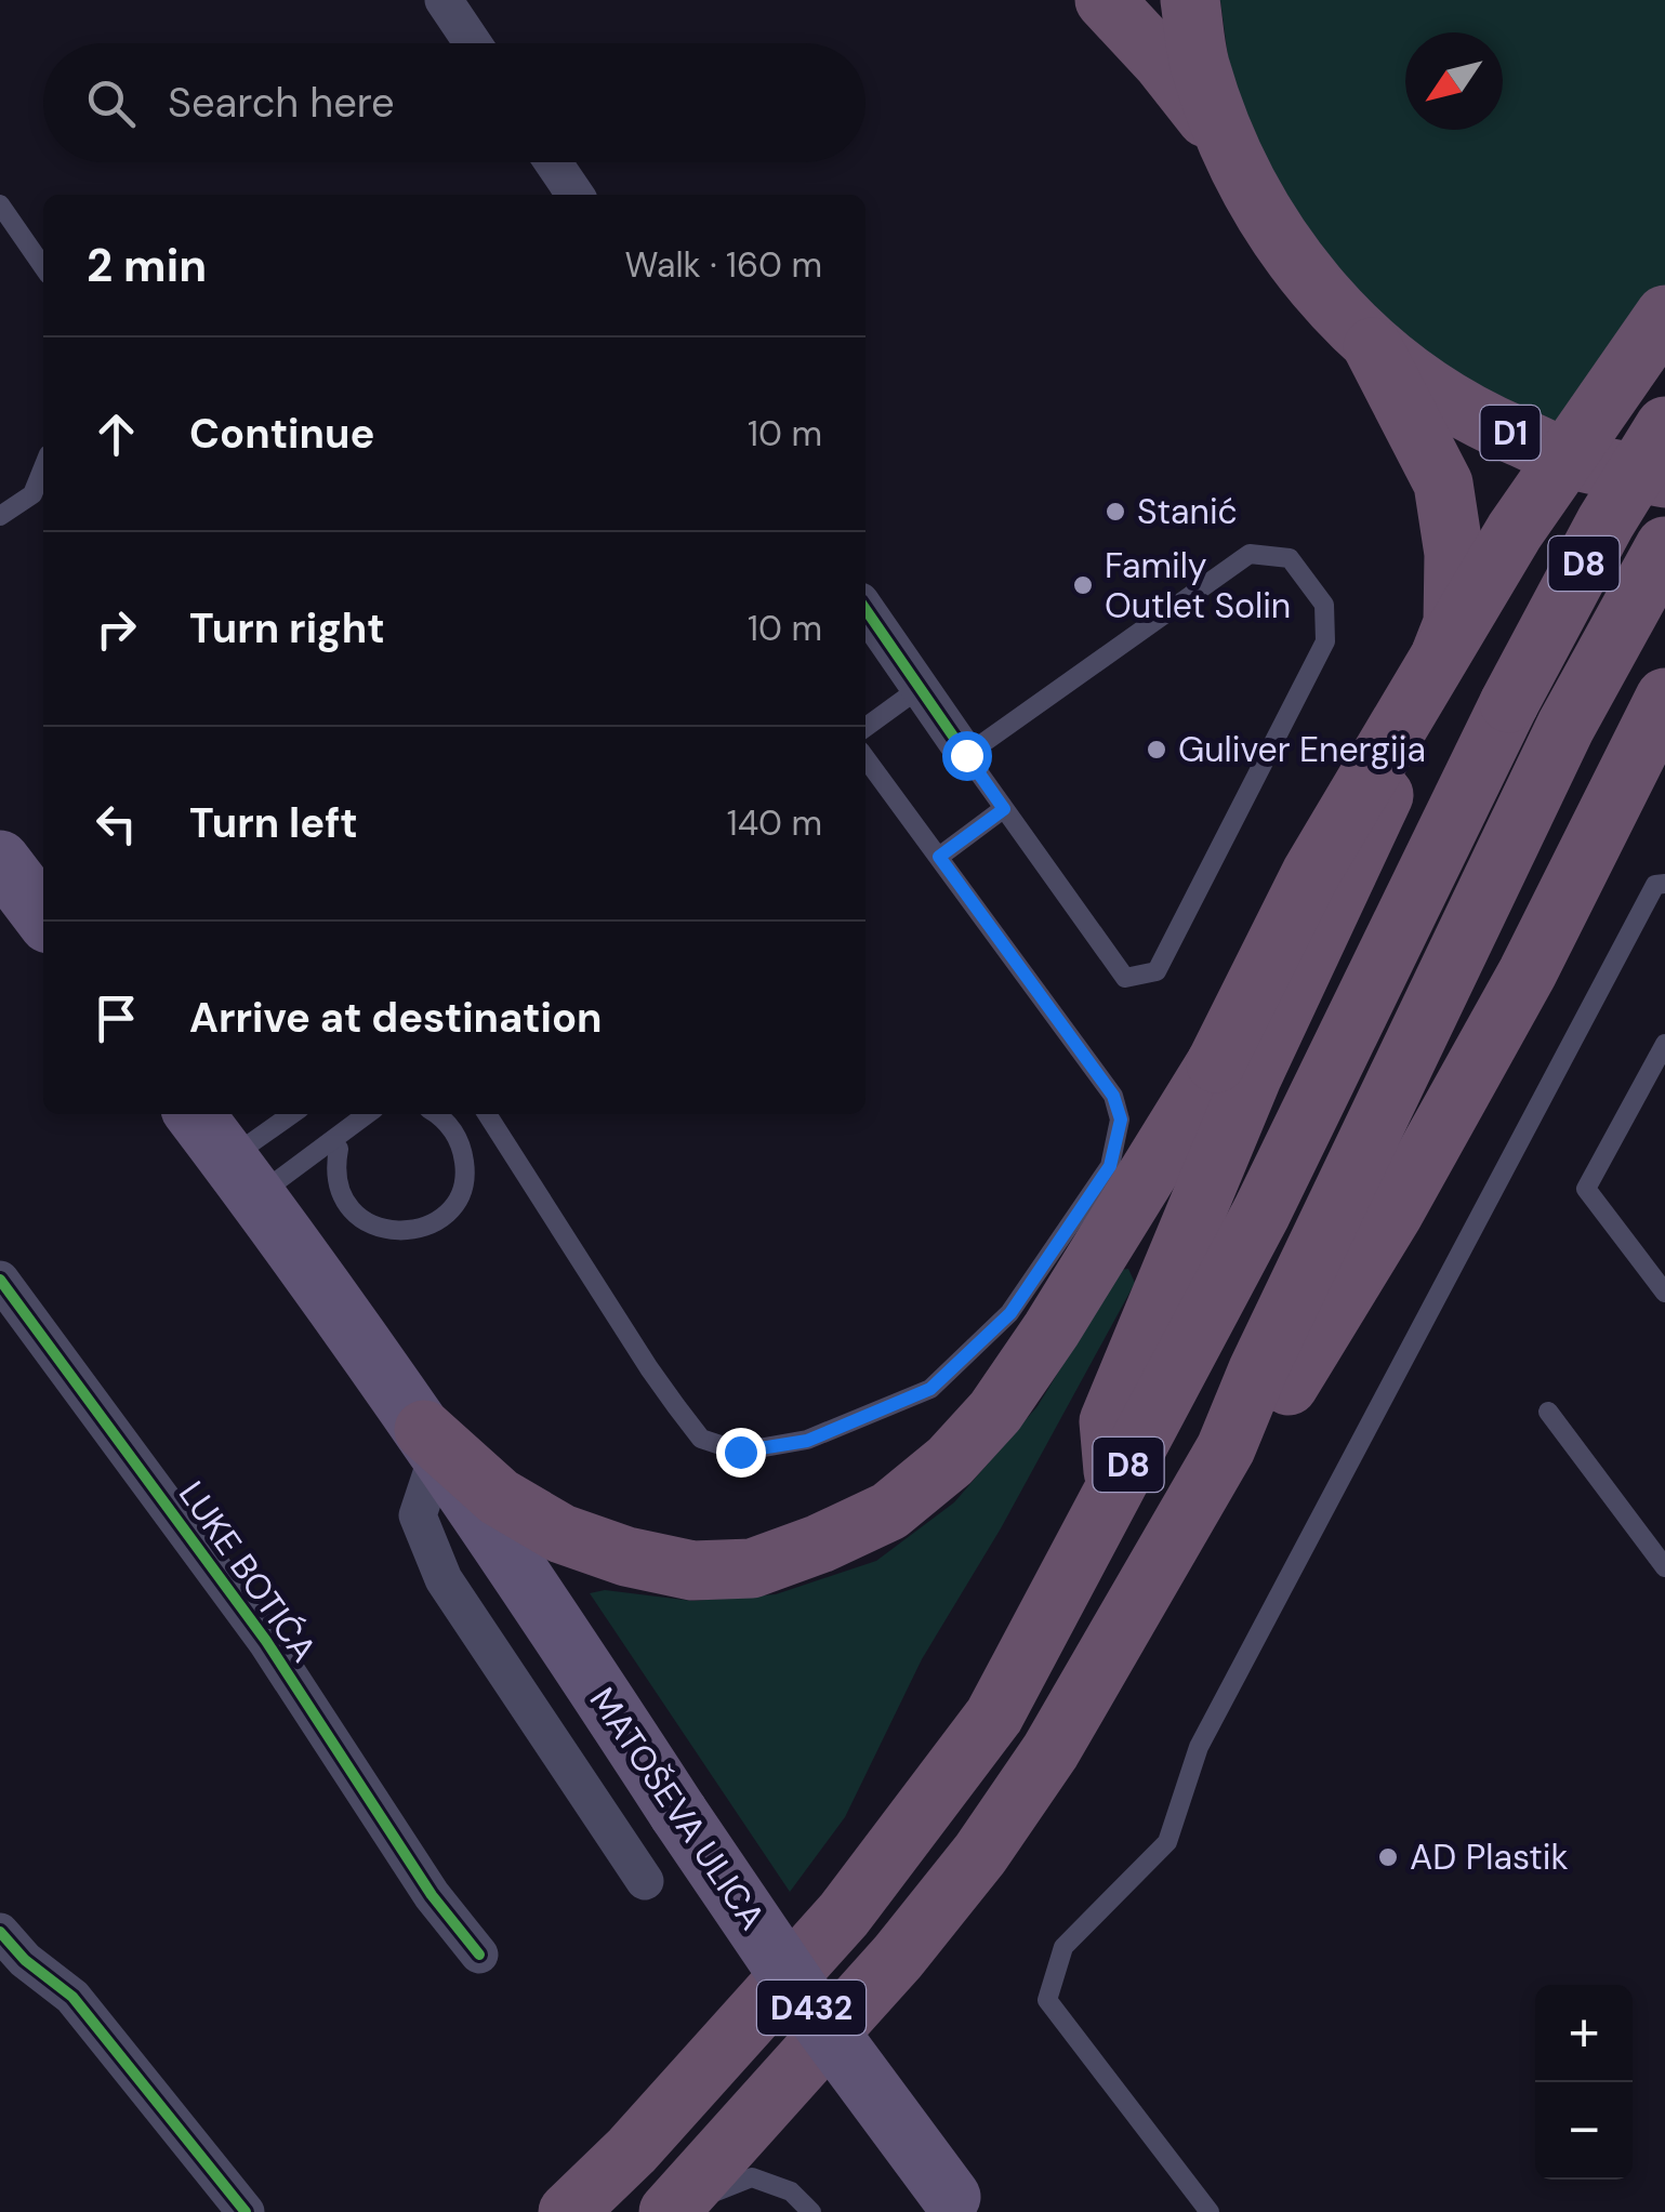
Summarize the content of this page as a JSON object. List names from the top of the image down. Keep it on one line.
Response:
{"streets":{"highway":["D1","D8"],"main road":["MATOŠEVA ULICA","D432"],"street":["LUKE BOTIĆA"]},"places":["Stanić","Family Outlet Solin","Guliver Energija","AD Plastik"],"north":"bottom left","page":{"search":"Search here","heading":["2 min","Walk · 160 m"],"list":[["Continue","10 m"],["Turn right","10 m"],["Turn left","140 m"],"Arrive at destination"],"map_buttons":["+","−"]}}
